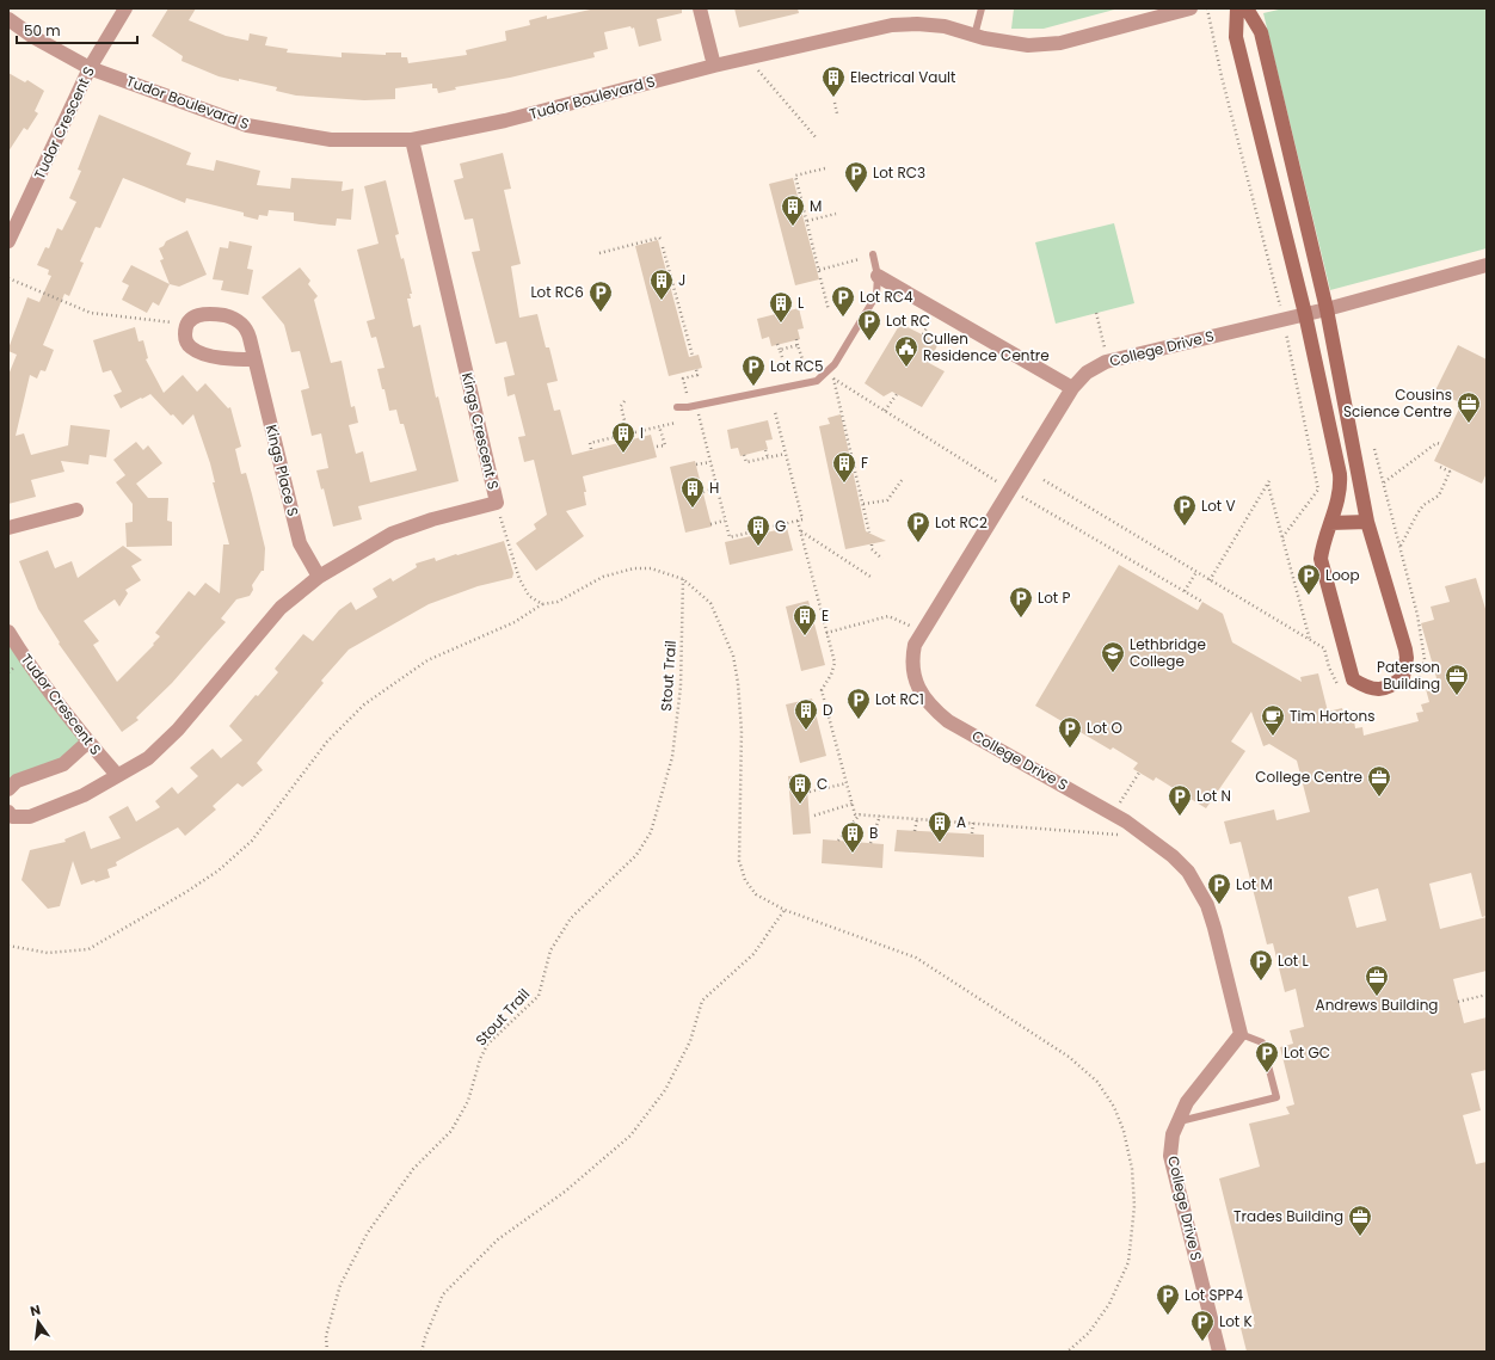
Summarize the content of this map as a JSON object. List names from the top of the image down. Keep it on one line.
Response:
{"streets":{"street":["Tudor Boulevard S","Tudor Crescent S","College Drive S","Kings Crescent S","Kings Place S"],"path":["Stout Trail"]},"crossings":[["Tudor Boulevard S","Tudor Crescent S"],["Tudor Boulevard S","Kings Crescent S"],["Tudor Crescent S","Kings Crescent S"],["Kings Crescent S","Kings Place S"]],"places":{"building":["Electrical Vault","M","J","L","I","F","H","G","E","D","C","A","B"],"parking":["Lot RC3","Lot RC6","Lot RC4","Lot RC","Lot RC5","Lot V","Lot RC2","Loop","Lot P","Lot RC1","Lot O","Lot N","Lot M","Lot L","Lot GC","Lot SPP4","Lot K"],"public building":["Cullen Residence Centre"],"office":["Cousins Science Centre","Paterson Building","College Centre","Andrews Building","Trades Building"],"school or university":["Lethbridge College"],"cafe":["Tim Hortons"]},"scale_bar":"50 m","north":"top"}
